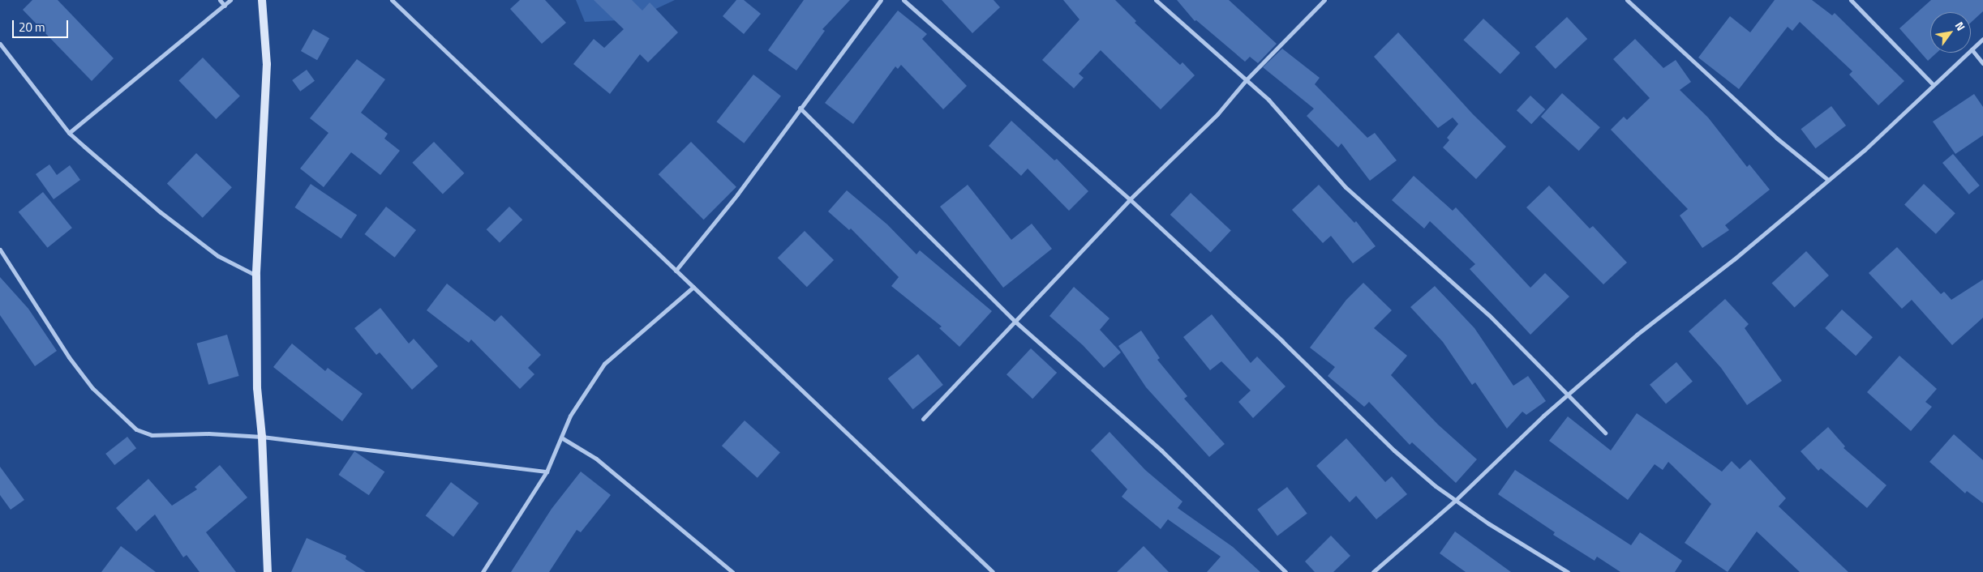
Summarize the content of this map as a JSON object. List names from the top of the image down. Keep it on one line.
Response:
{"scale_bar":"20 m","north":"top right"}
